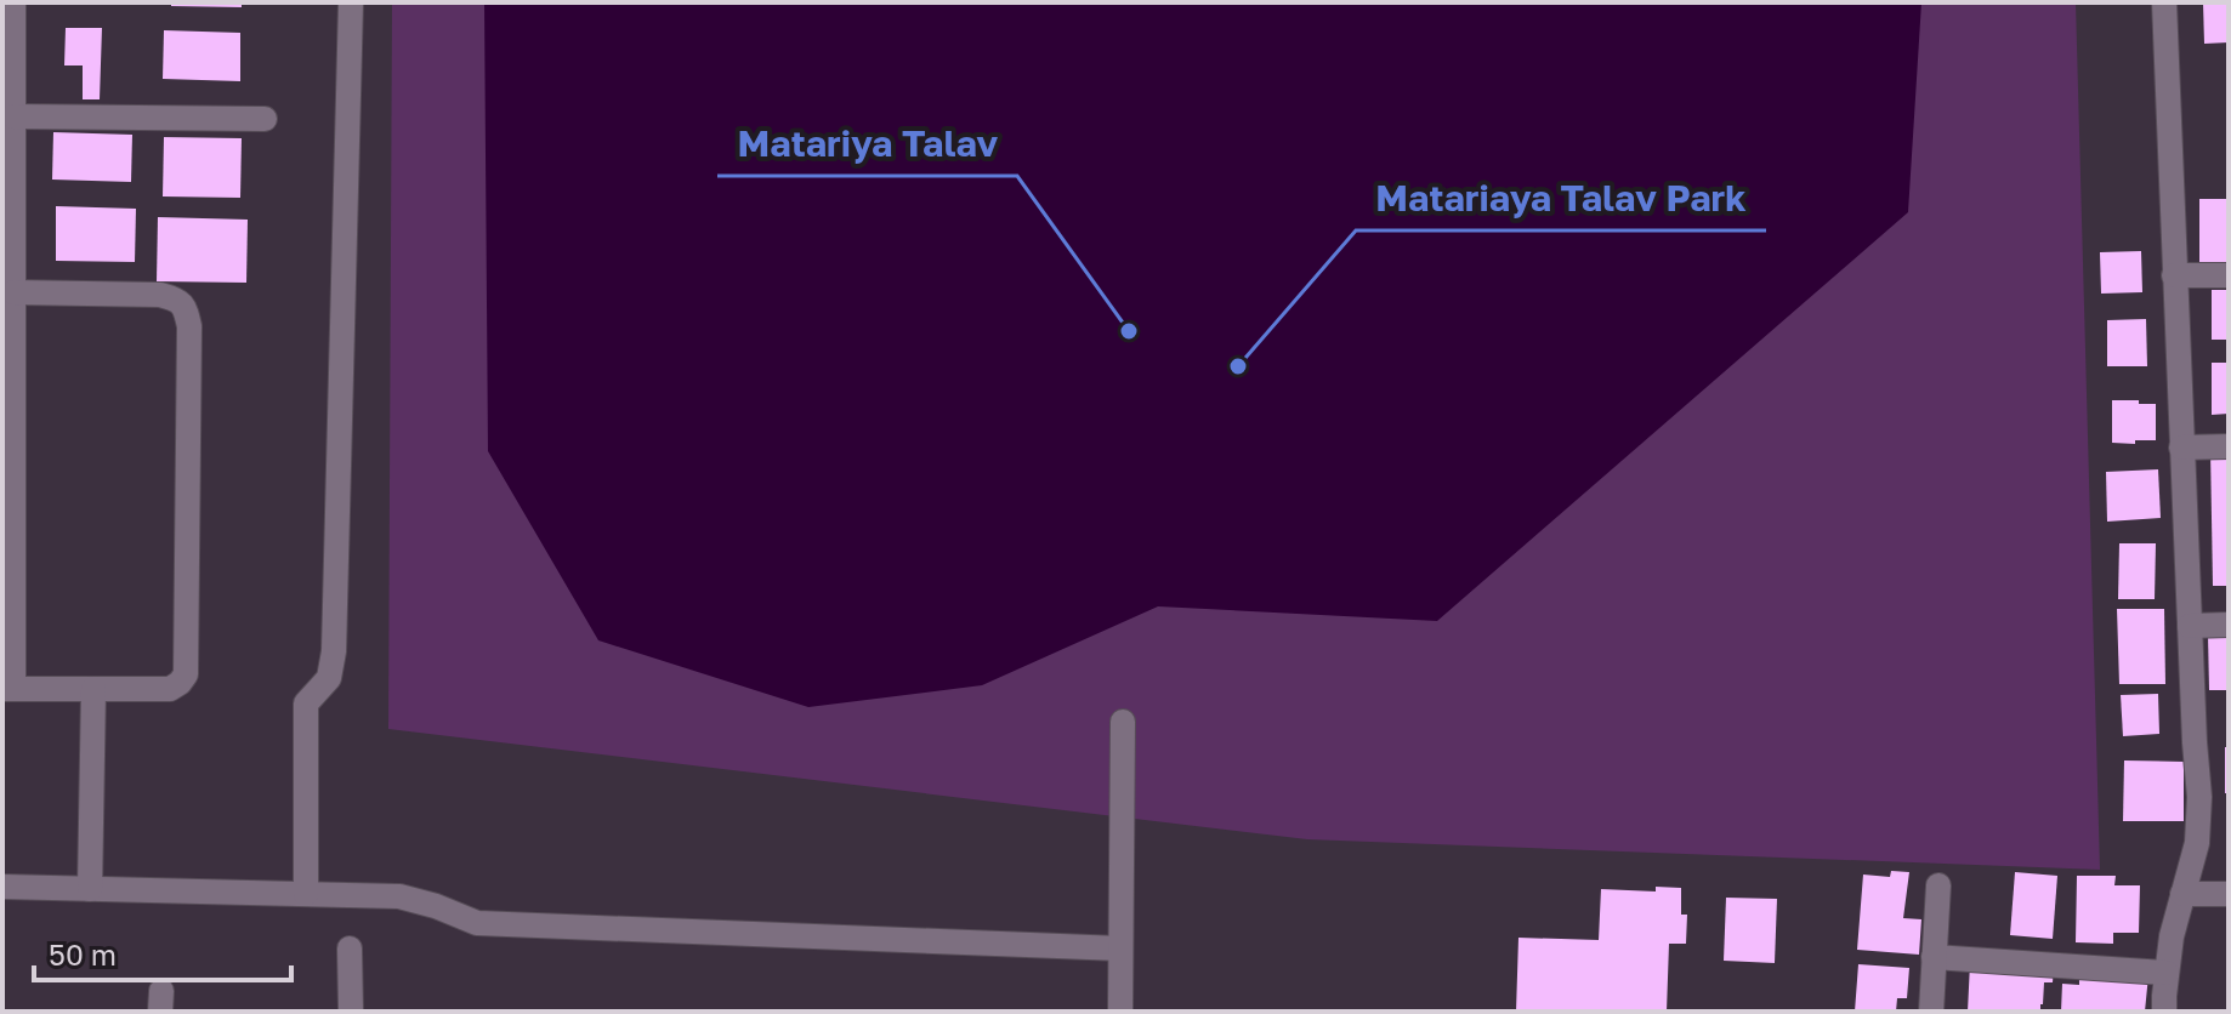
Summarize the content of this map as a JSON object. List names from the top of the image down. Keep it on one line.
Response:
{"places":["Matariya Talav","Matariaya Talav Park"],"scale_bar":"50 m"}
